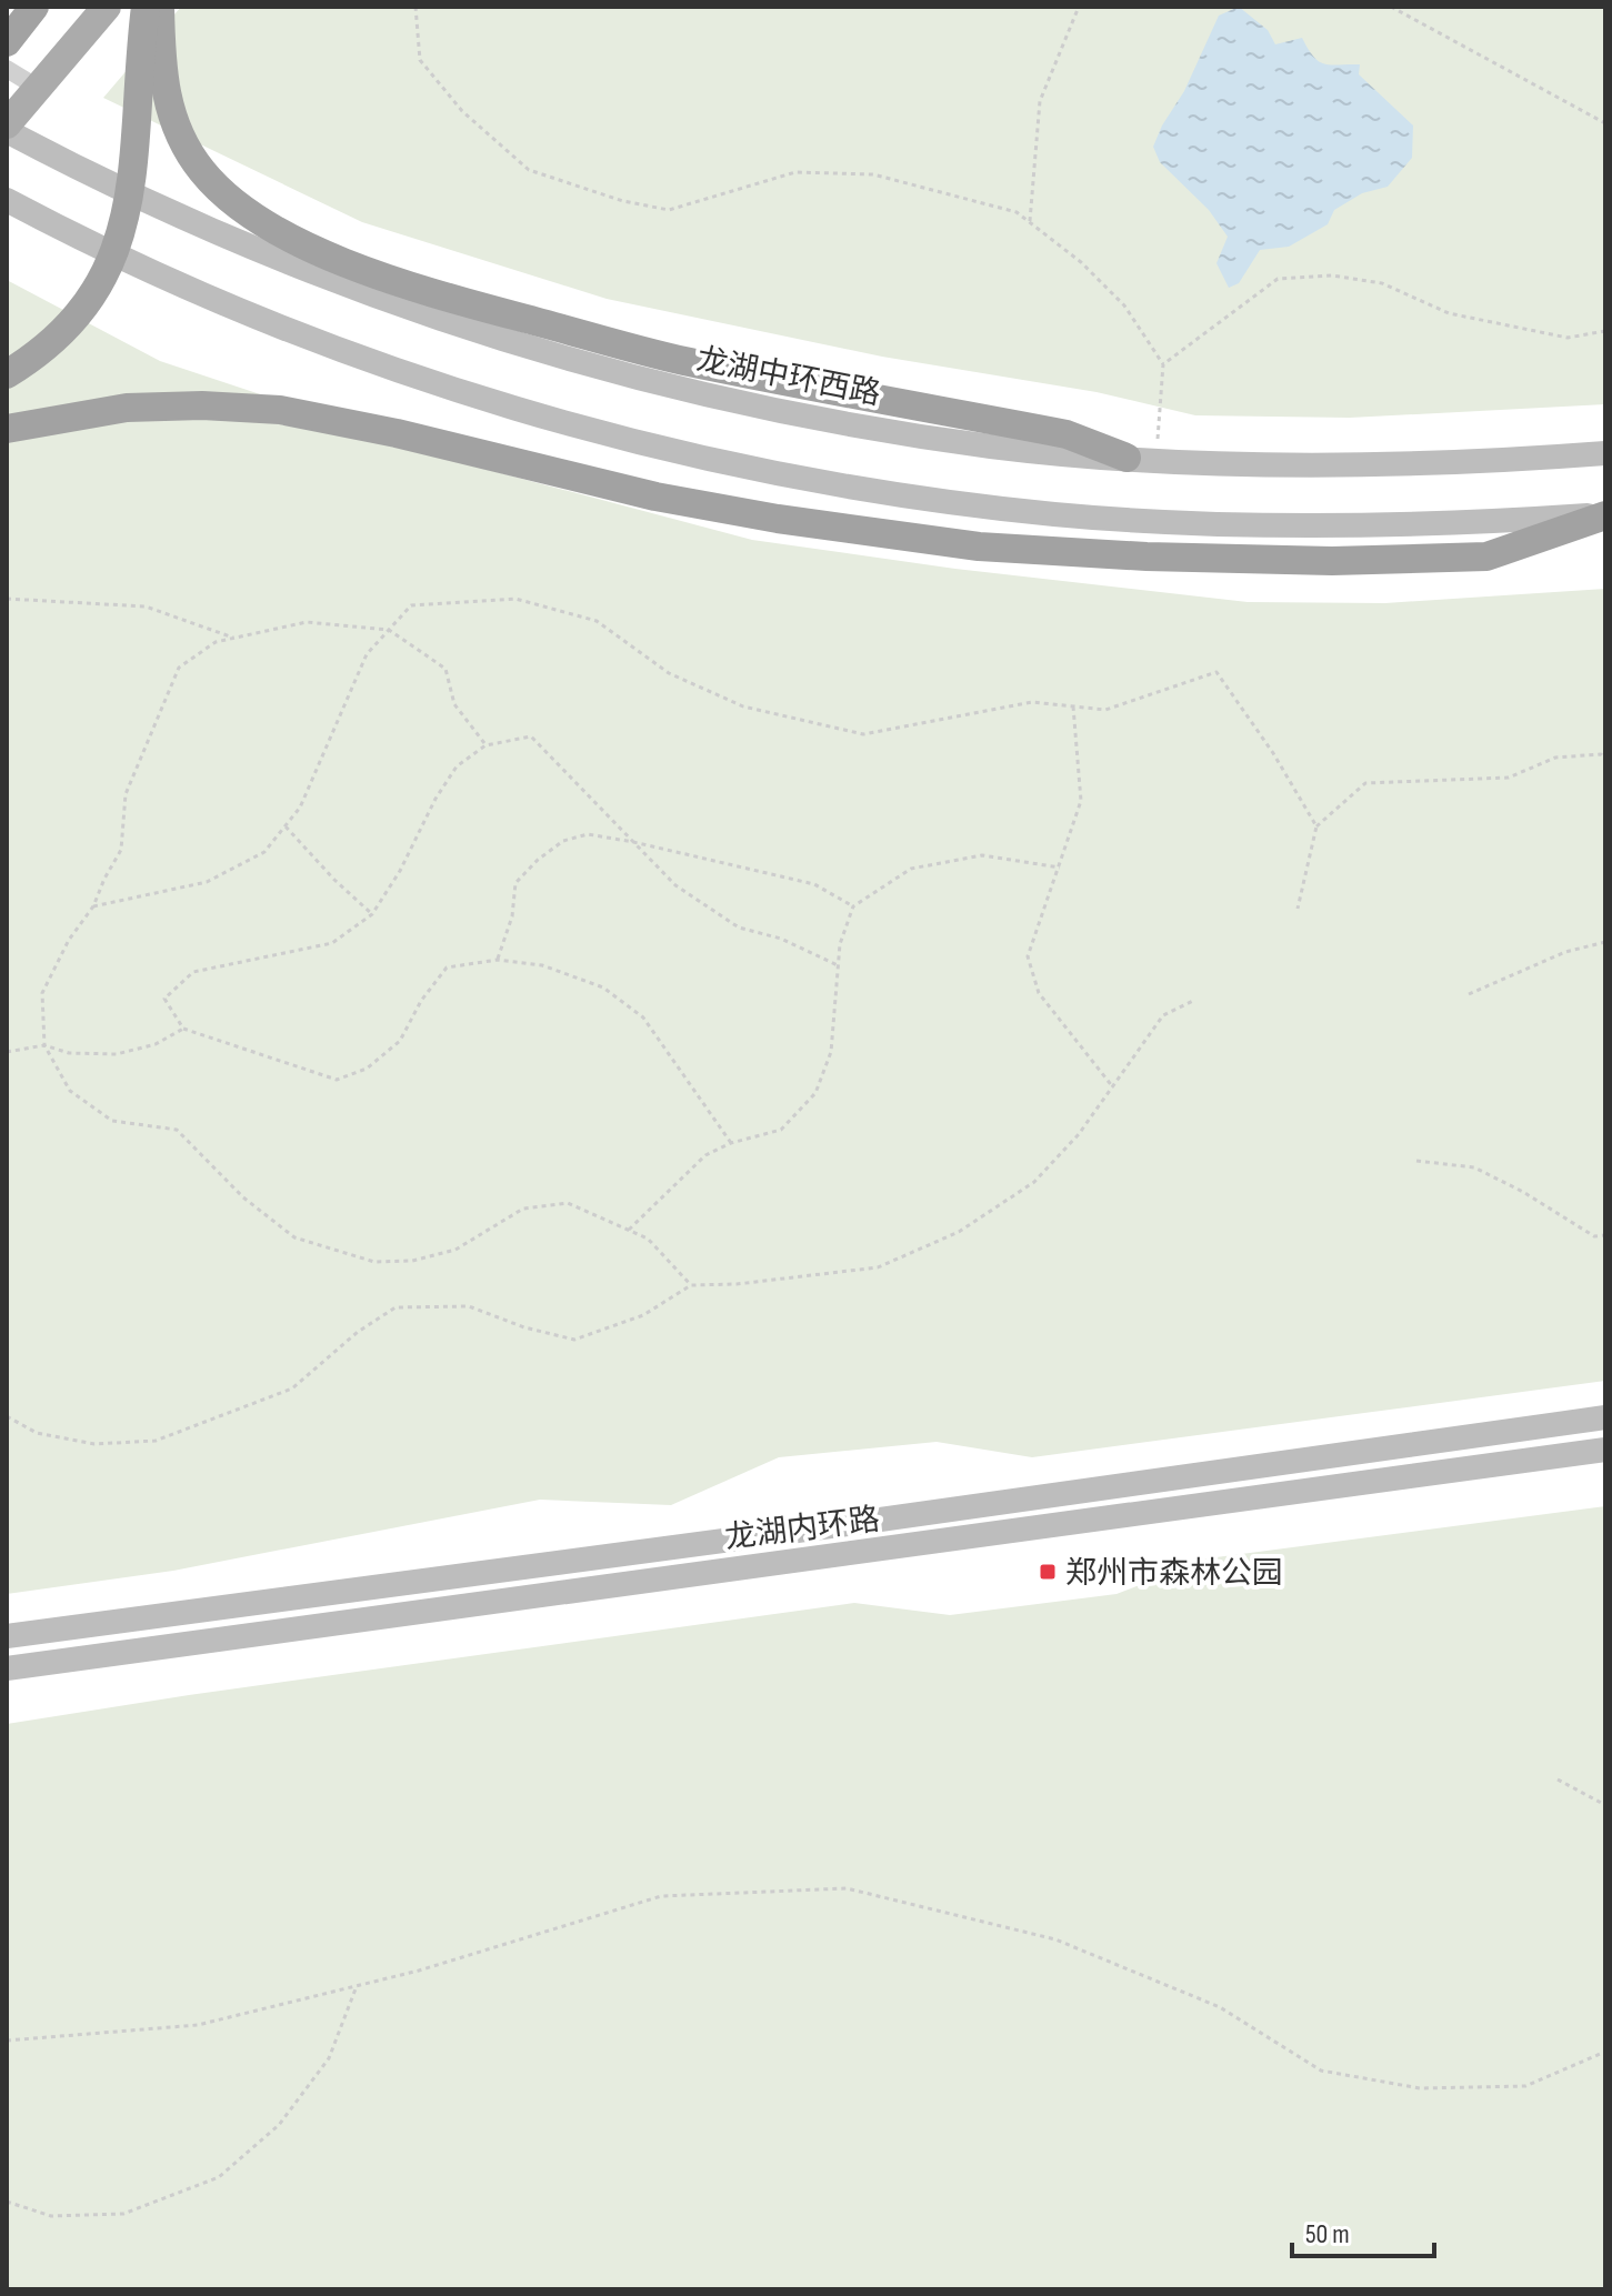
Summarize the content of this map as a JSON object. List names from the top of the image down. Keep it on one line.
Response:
{"streets":{"main road":["龙湖中环西路","龙湖内环路"]},"places":{"transit":["郑州市森林公园"]},"scale_bar":"50 m"}
